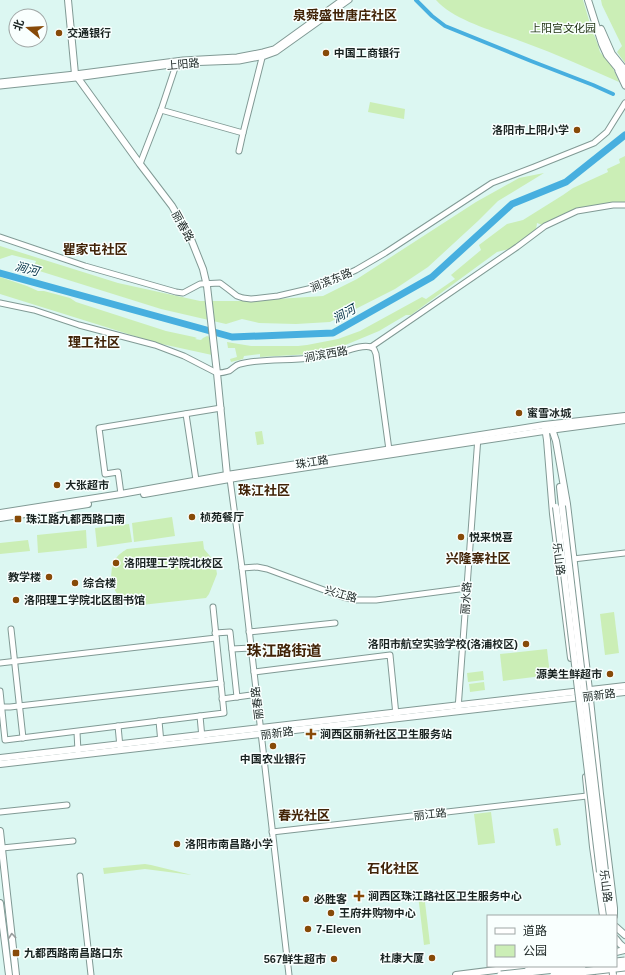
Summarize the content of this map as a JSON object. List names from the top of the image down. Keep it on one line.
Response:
{"streets":{"main road":["丽春路","珠江路","乐山路","丽新路"],"street":["上阳路","涧滨东路","涧滨西路","兴江路","丽水路","丽江路"]},"crossings":[["上阳路","丽春路"],["丽春路","涧滨东路"],["丽春路","涧滨西路"],["丽春路","珠江路"],["丽春路","兴江路"],["丽春路","丽新路"],["丽春路","丽江路"],["珠江路","乐山路"],["珠江路","丽水路"],["乐山路","丽新路"],["乐山路","丽江路"],["兴江路","丽水路"],["丽水路","丽新路"]],"districts":["泉舜盛世唐庄社区","瞿家屯社区","理工社区","珠江社区","兴隆寨社区","珠江路街道","春光社区","石化社区"],"water":["涧河"],"parks":["上阳宫文化园"],"places":{"other":["交通银行","中国工商银行","洛阳市上阳小学","蜜雪冰城","大张超市","桢苑餐厅","悦来悦喜","洛阳理工学院北校区","教学楼","综合楼","洛阳理工学院北区图书馆","洛阳市航空实验学校(洛浦校区)","源美生鲜超市","中国农业银行","洛阳市南昌路小学","必胜客","王府井购物中心","7-Eleven","杜康大厦","567鲜生超市"],"transit":["珠江路九都西路口南","九都西路南昌路口东"],"health":["涧西区丽新社区卫生服务站","涧西区珠江路社区卫生服务中心"]},"legend":["道路","公园"],"north":"left"}
